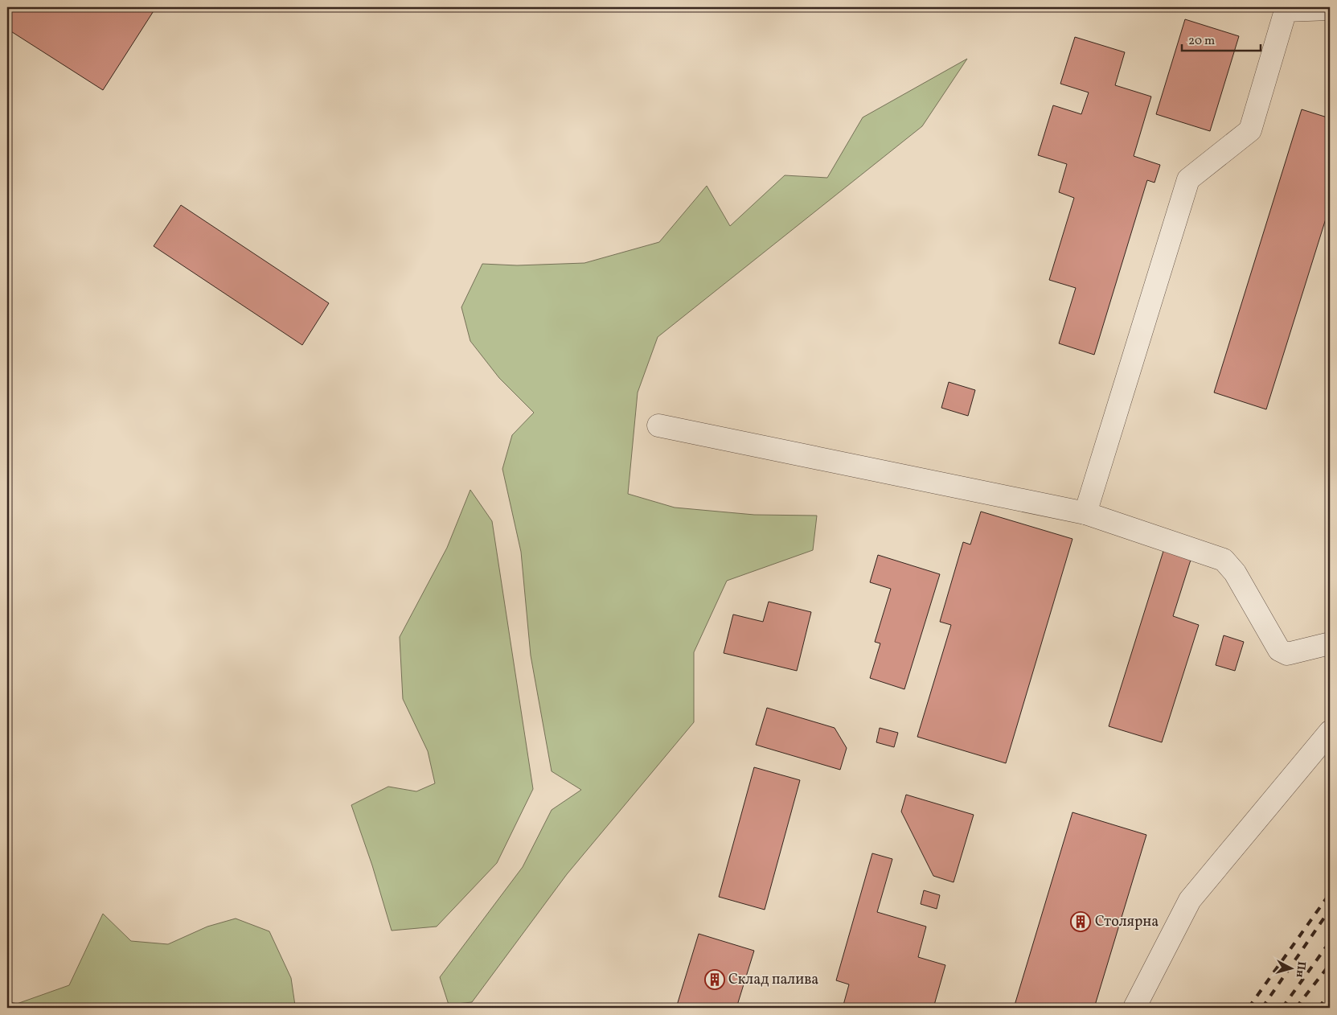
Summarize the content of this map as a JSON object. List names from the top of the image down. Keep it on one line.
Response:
{"places":{"building":["Столярна","Склад палива"]},"scale_bar":"20 m","north":"right"}
